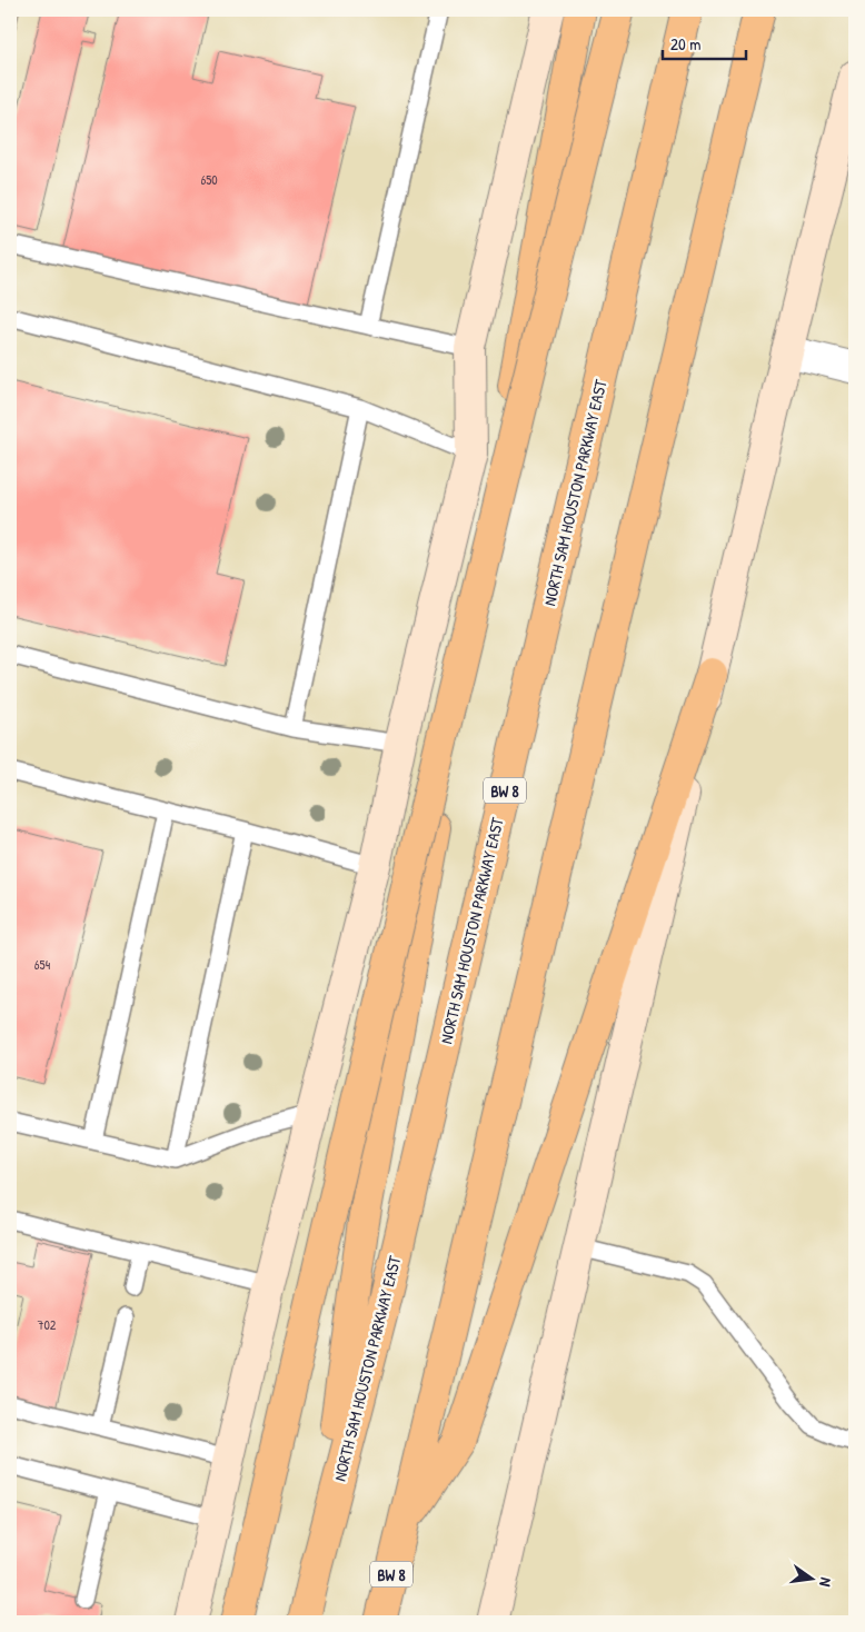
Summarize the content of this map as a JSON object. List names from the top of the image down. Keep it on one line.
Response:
{"streets":{"highway":["NORTH SAM HOUSTON PARKWAY EAST","BW 8"]},"house_numbers":["650","654","702"],"scale_bar":"20 m","north":"right"}
